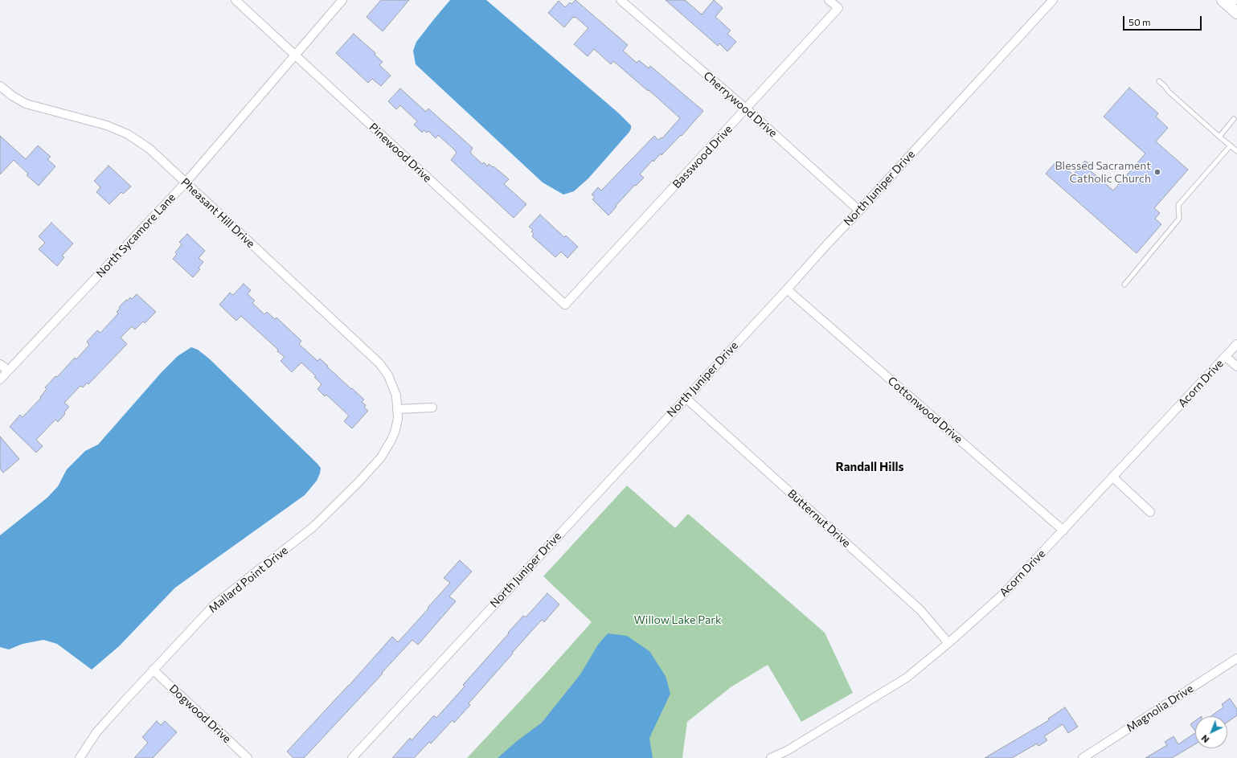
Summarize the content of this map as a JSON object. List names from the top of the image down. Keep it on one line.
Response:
{"streets":{"street":["Cherrywood Drive","Pinewood Drive","Basswood Drive","North Juniper Drive","Pheasant Hill Drive","North Sycamore Lane","Acorn Drive","Cottonwood Drive","Butternut Drive","Mallard Point Drive","Magnolia Drive","Dogwood Drive"]},"crossings":[["Cherrywood Drive","Basswood Drive"],["Cherrywood Drive","North Juniper Drive"],["Pinewood Drive","Basswood Drive"],["Pinewood Drive","North Sycamore Lane"],["North Juniper Drive","Cottonwood Drive"],["North Juniper Drive","Butternut Drive"],["Pheasant Hill Drive","North Sycamore Lane"],["Pheasant Hill Drive","Mallard Point Drive"],["Acorn Drive","Cottonwood Drive"],["Acorn Drive","Butternut Drive"],["Mallard Point Drive","Dogwood Drive"]],"districts":["Randall Hills"],"parks":["Willow Lake Park"],"places":["Blessed Sacrament Catholic Church"],"scale_bar":"50 m","north":"bottom left"}
